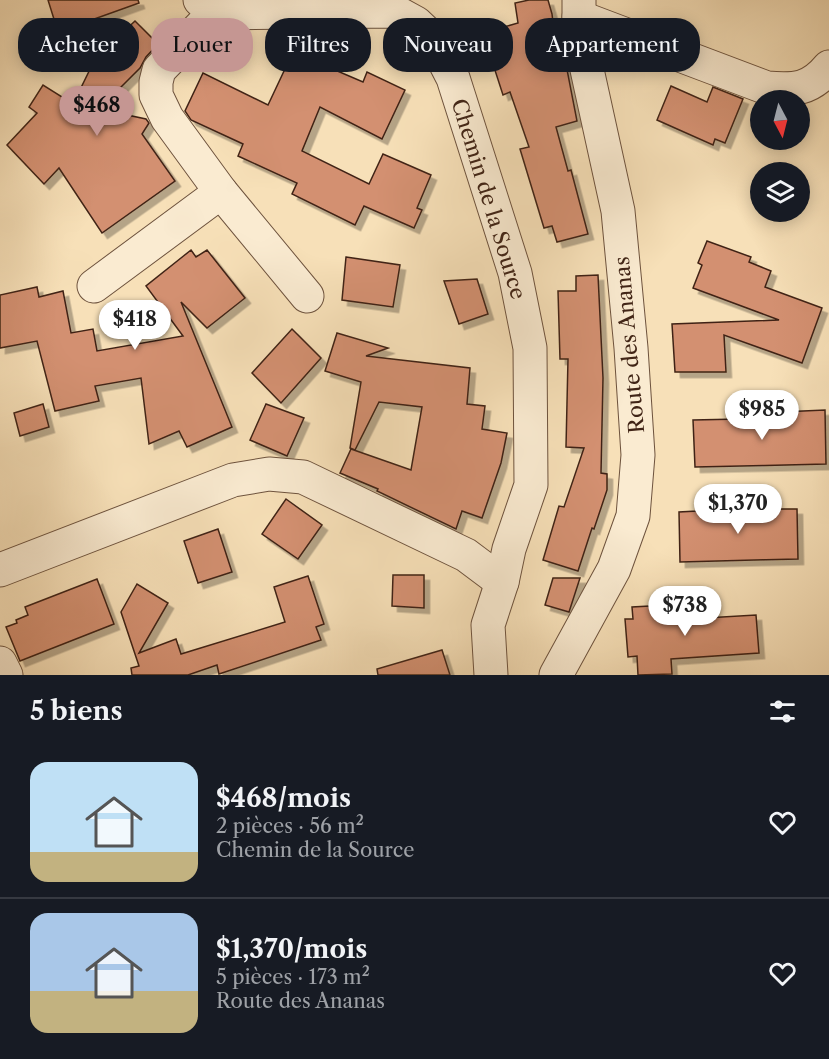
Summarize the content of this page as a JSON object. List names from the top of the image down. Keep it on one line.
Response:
{"streets":{"street":["Chemin de la Source","Route des Ananas"]},"north":"bottom","page":{"chip":["Acheter","Louer","Filtres","Nouveau","Appartement"],"price":["$468","$418","$985","$1,370","$738"],"heading":"5 biens","list":[{"name":"$468/mois","note":"2 pièces · 56 m² · Chemin de la Source"},{"name":"$1,370/mois","note":"5 pièces · 173 m² · Route des Ananas"}]}}
